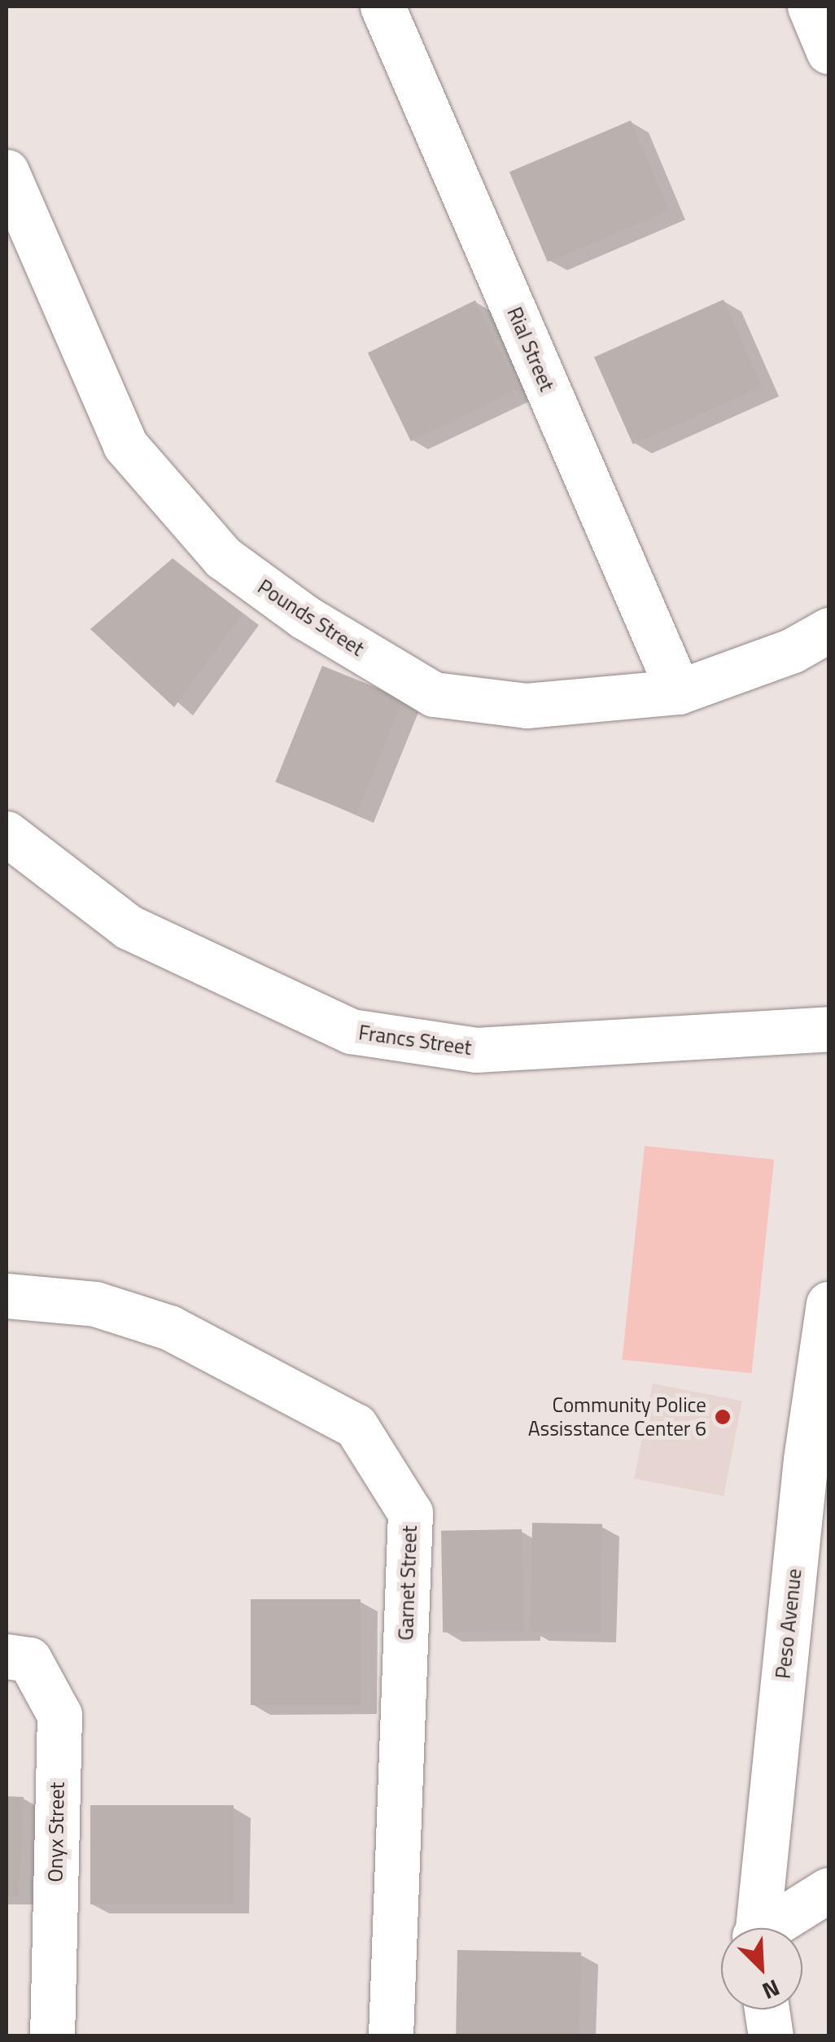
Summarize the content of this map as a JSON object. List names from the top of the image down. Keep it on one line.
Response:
{"streets":{"street":["Rial Street","Pounds Street","Francs Street","Garnet Street","Peso Avenue","Onyx Street"]},"crossings":[["Rial Street","Pounds Street"]],"places":["Community Police Assisstance Center 6"],"north":"bottom right"}
